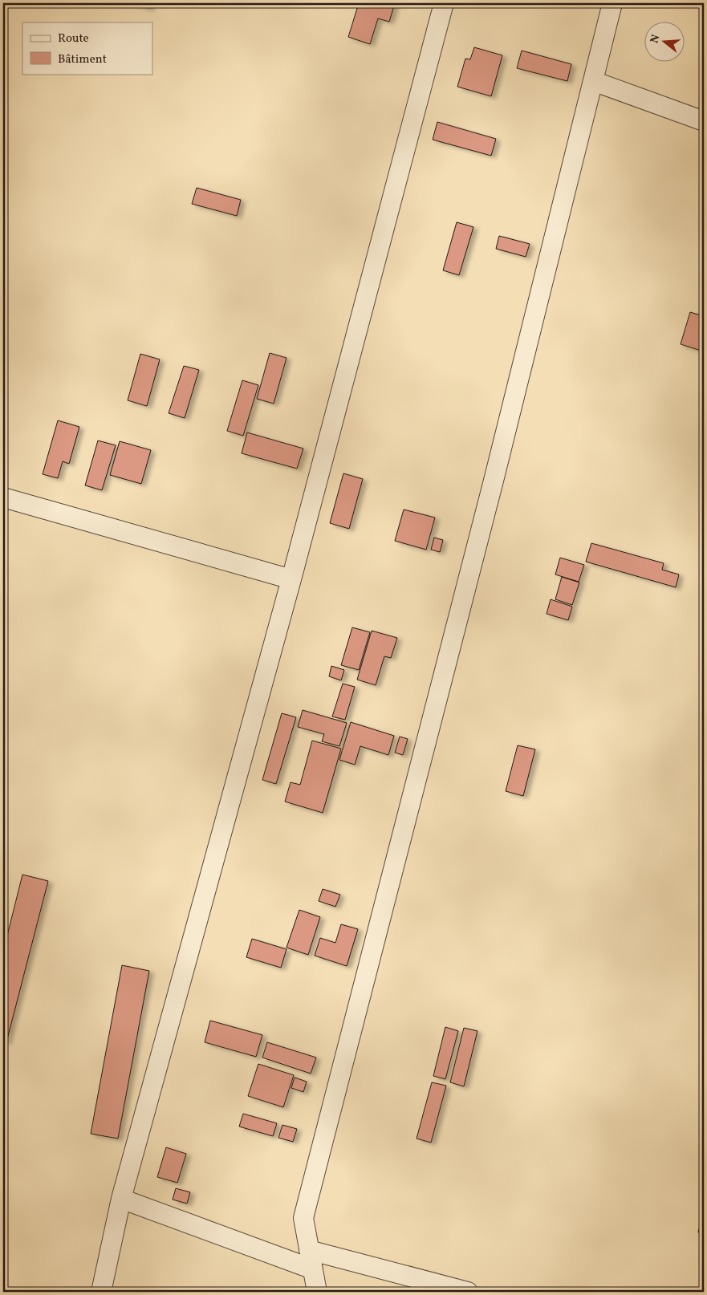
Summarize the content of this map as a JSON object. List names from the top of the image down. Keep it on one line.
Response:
{"legend":["Route","Bâtiment"],"north":"left"}
